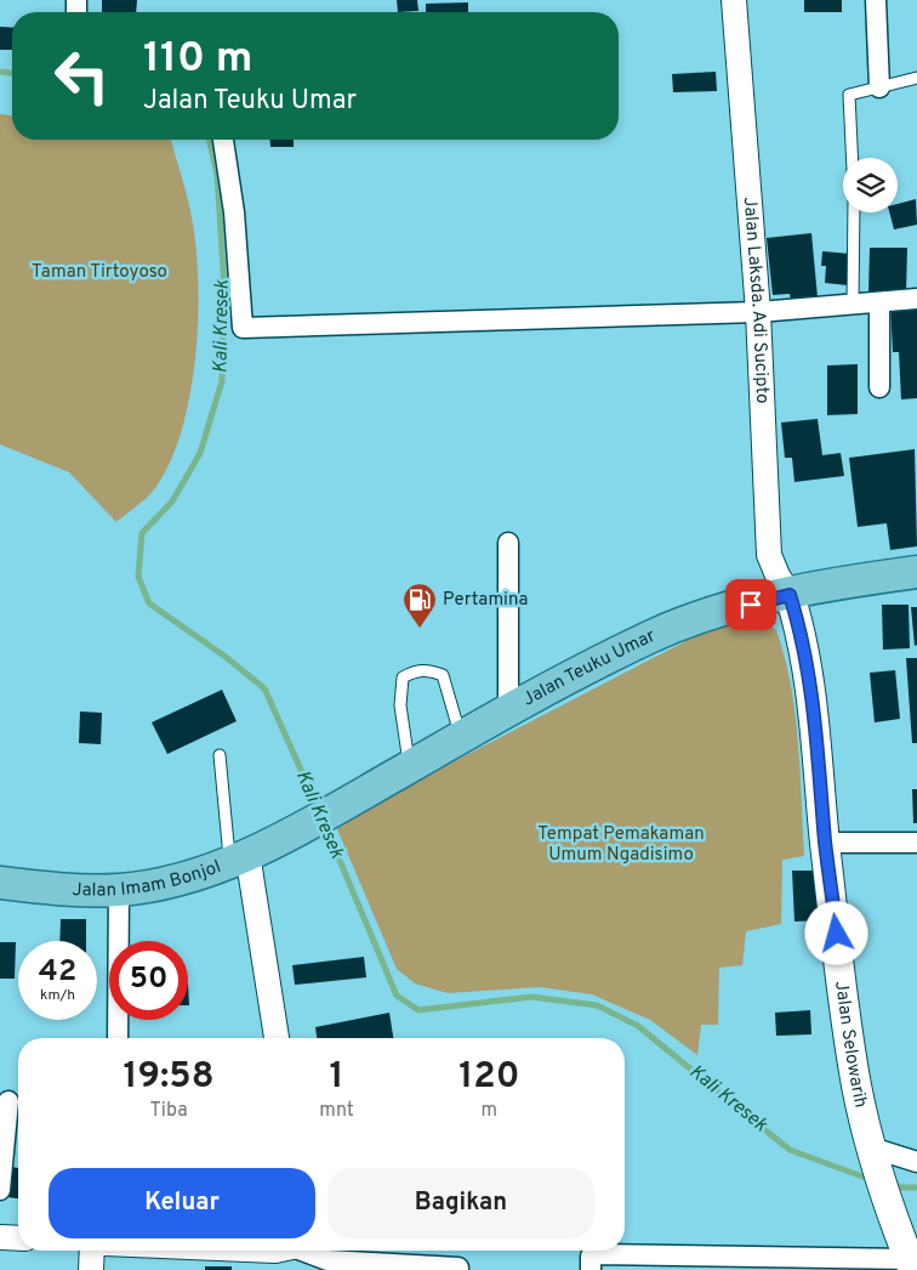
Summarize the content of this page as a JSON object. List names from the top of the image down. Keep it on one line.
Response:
{"streets":{"main road":["Jalan Teuku Umar","Jalan Imam Bonjol","Jalan Selowarih"],"street":["Jalan Laksda. Adi Sucipto"]},"crossings":[["Jalan Laksda. Adi Sucipto","Jalan Teuku Umar"],["Jalan Laksda. Adi Sucipto","Jalan Selowarih"],["Jalan Teuku Umar","Jalan Imam Bonjol"],["Jalan Teuku Umar","Jalan Selowarih"]],"water":["Kali Kresek"],"parks":["Taman Tirtoyoso","Tempat Pemakaman Umum Ngadisimo"],"places":{"fuel station":["Pertamina"]},"page":{"turn":["110 m","Jalan Teuku Umar"],"speed":"42 km/h","limit":"50","eta":["19:58","Tiba","1","mnt","120","m"],"buttons":["Keluar","Bagikan"]}}
